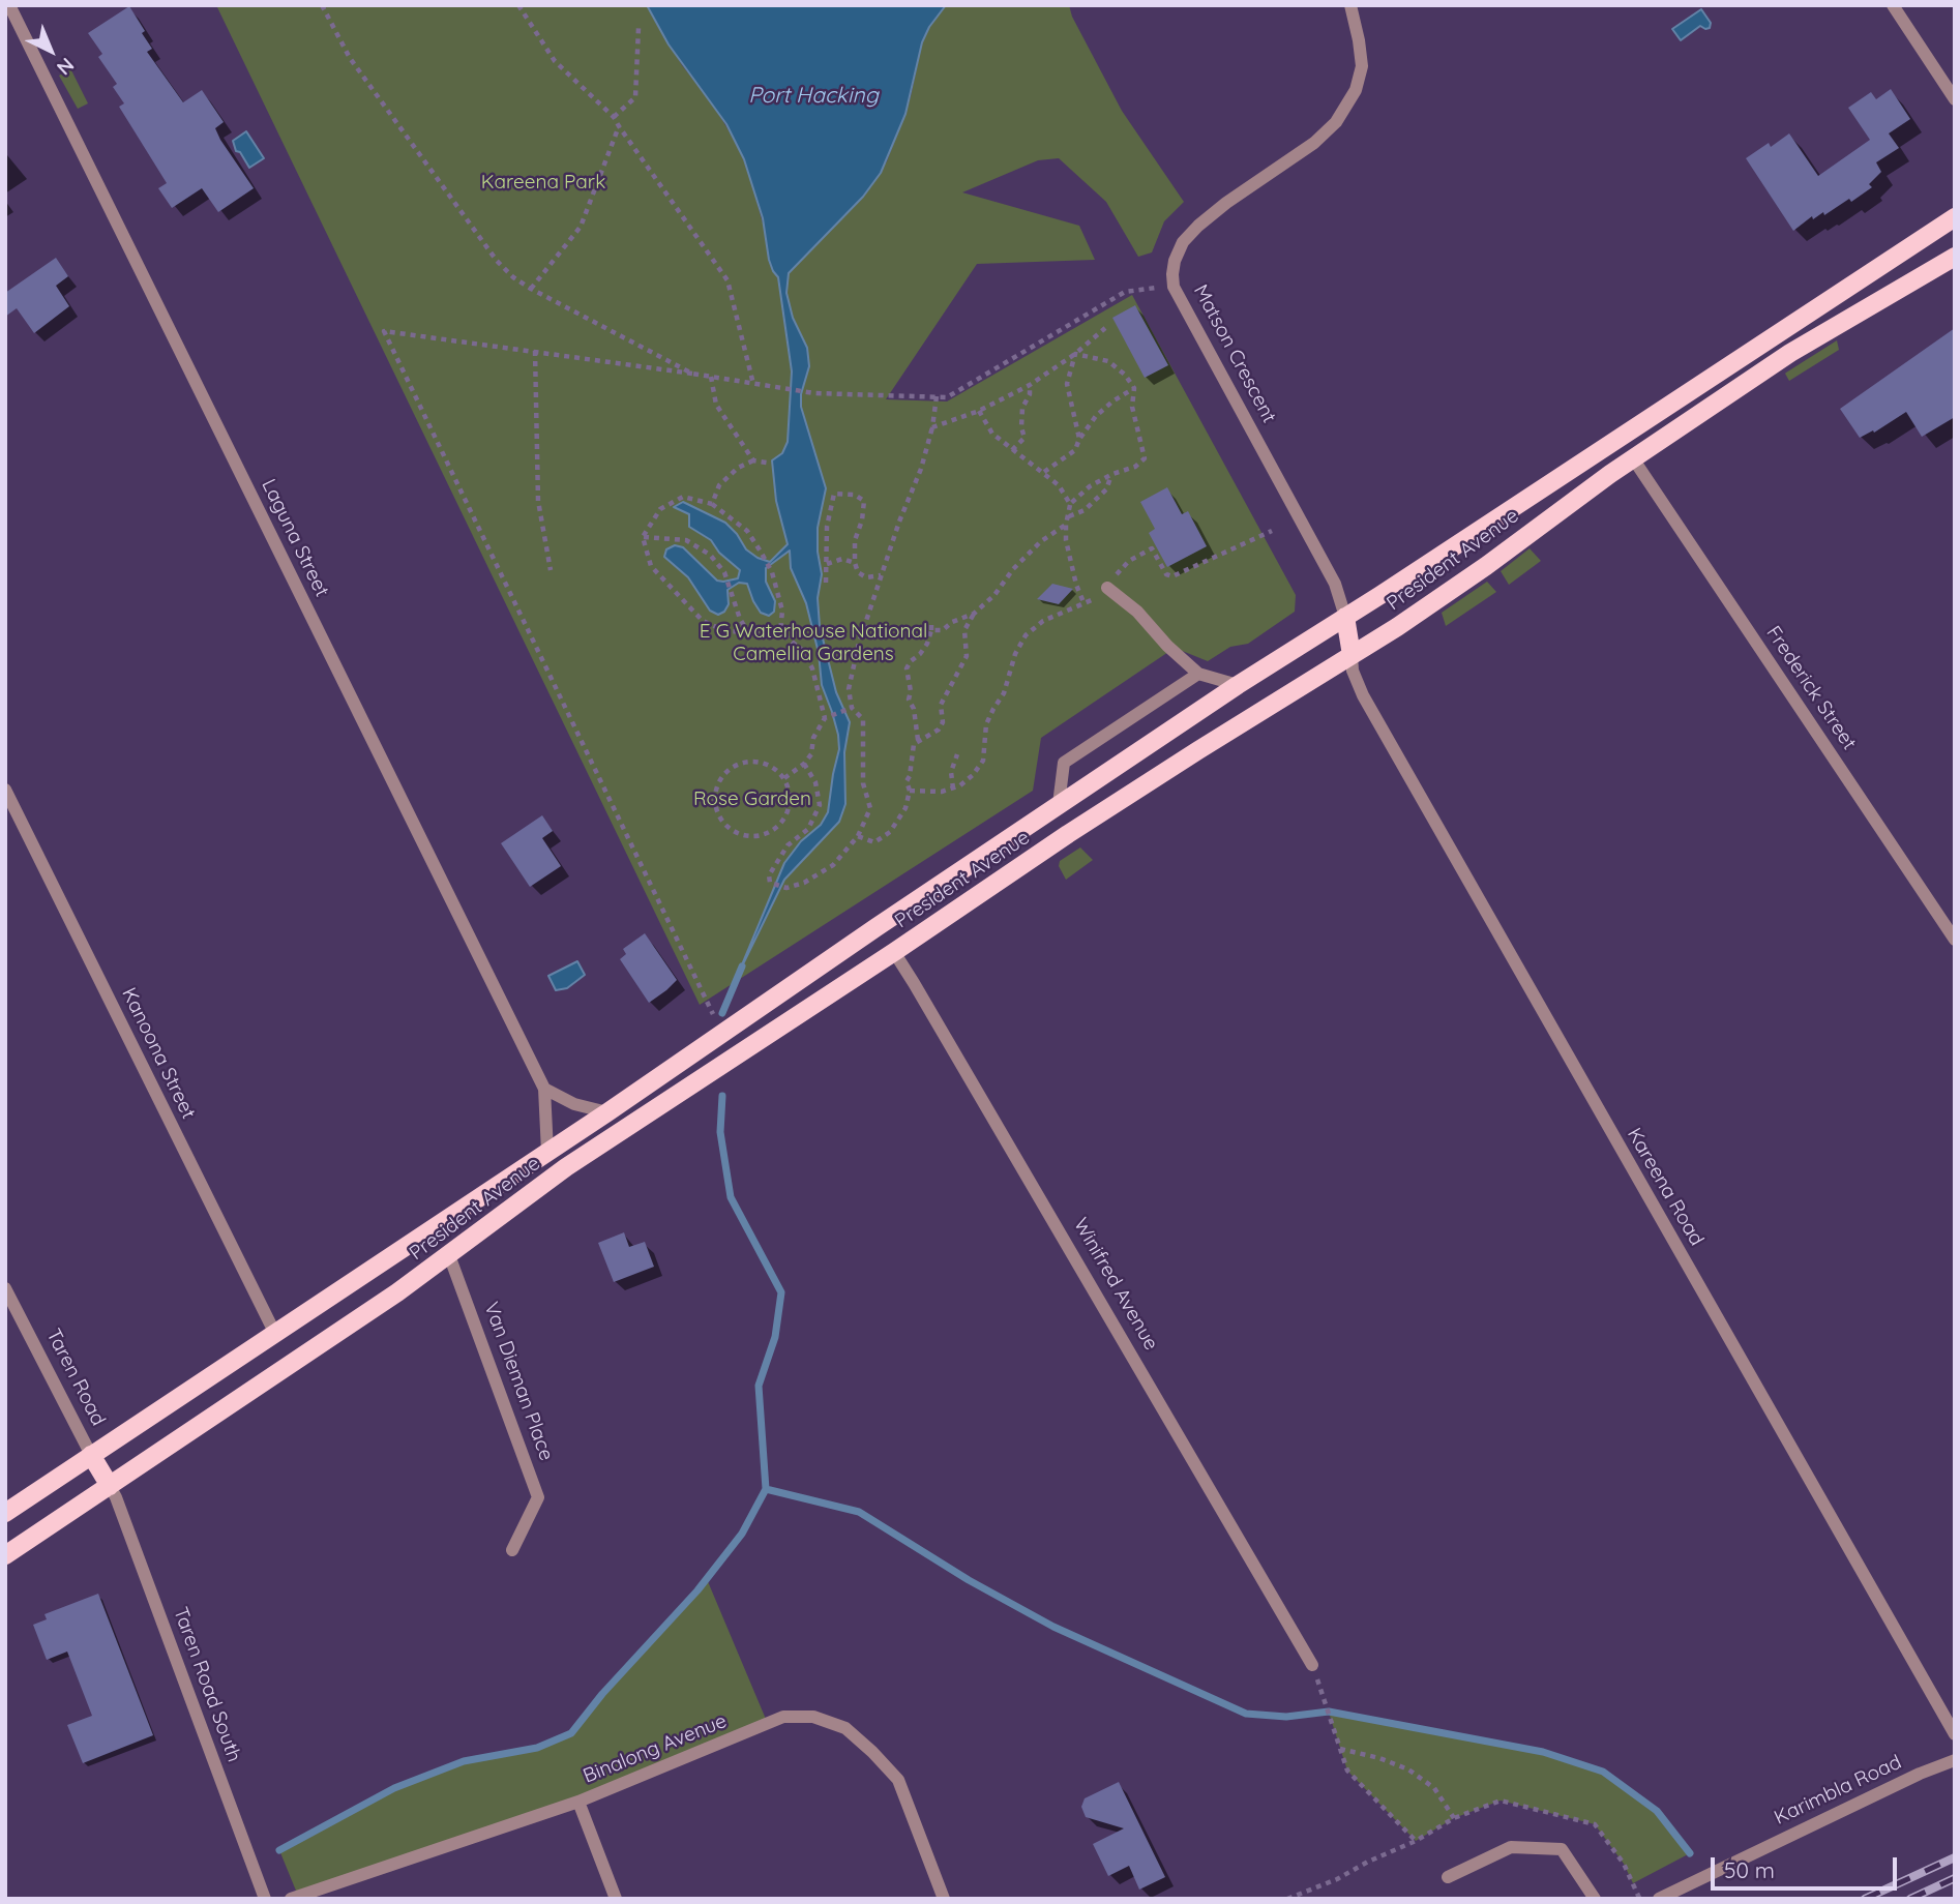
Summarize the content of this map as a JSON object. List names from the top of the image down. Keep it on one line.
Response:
{"streets":{"main road":["Matson Crescent","President Avenue","Winifred Avenue","Taren Road","Van Dieman Place"],"street":["Laguna Street","Frederick Street","Kanoona Street","Kareena Road","Taren Road South","Binalong Avenue","Karimbla Road"]},"crossings":[["Matson Crescent","President Avenue"],["Matson Crescent","Kareena Road"],["Laguna Street","President Avenue"],["President Avenue","Frederick Street"],["President Avenue","Kanoona Street"],["President Avenue","Kareena Road"],["President Avenue","Winifred Avenue"],["President Avenue","Taren Road"],["President Avenue","Van Dieman Place"],["President Avenue","Taren Road South"],["Taren Road","Taren Road South"]],"water":["Port Hacking"],"parks":["Kareena Park","E G Waterhouse National Camellia Gardens","Rose Garden"],"scale_bar":"50 m","north":"bottom right"}
